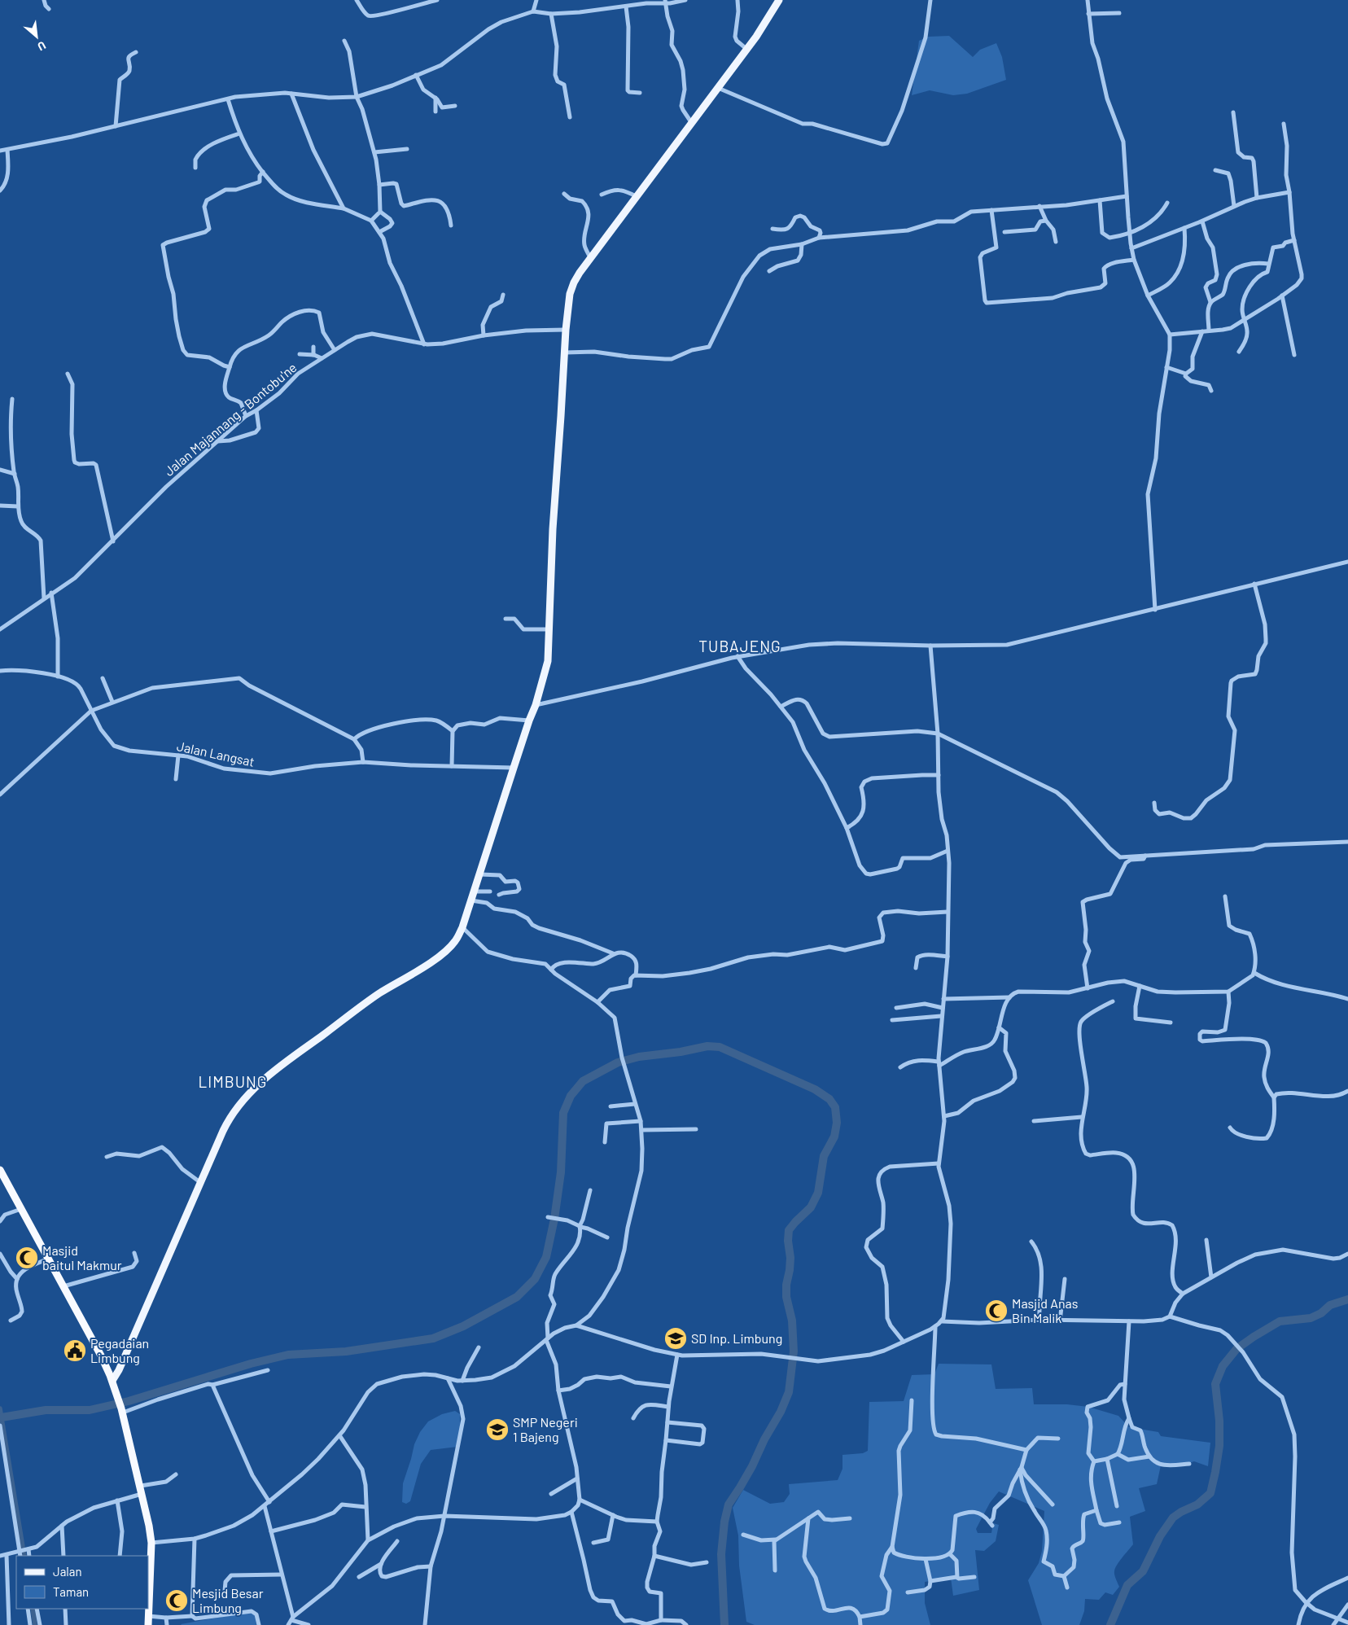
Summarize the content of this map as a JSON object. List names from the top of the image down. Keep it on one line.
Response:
{"streets":{"street":["Jalan Majannang - Bontobu'ne","Jalan Langsat"]},"districts":["TUBAJENG","LIMBUNG"],"places":{"mosque":["Masjid baitul Makmur","Masjid Anas Bin Malik","Mesjid Besar Limbung"],"school or university":["SD Inp. Limbung","SMP Negeri 1 Bajeng"],"public building":["Pegadaian Limbung"]},"legend":["Jalan","Taman"],"north":"bottom right"}
